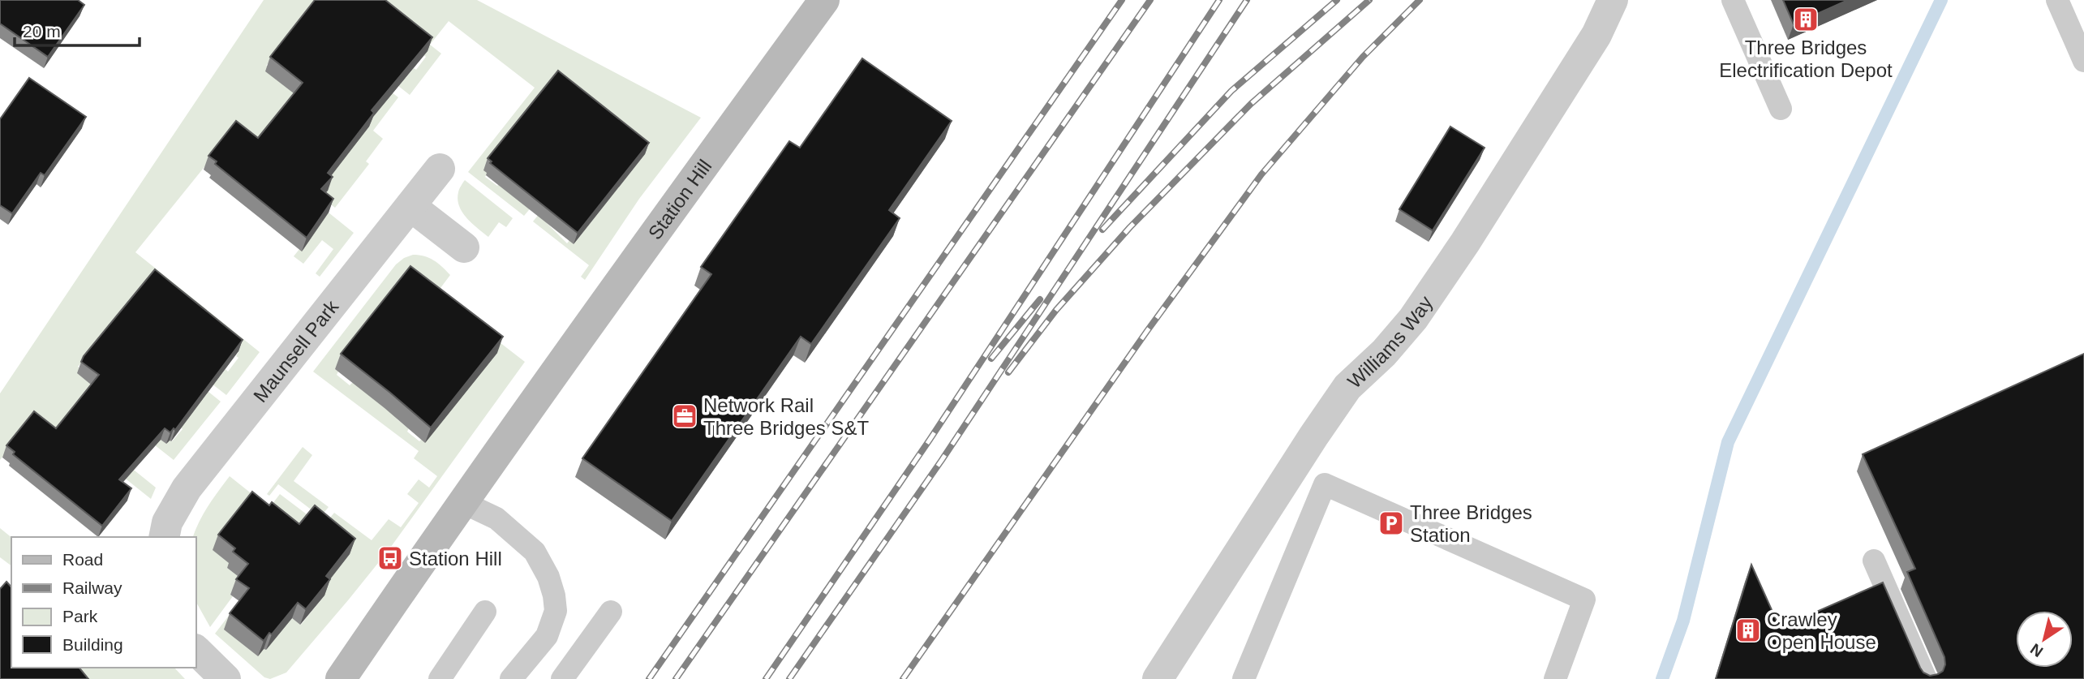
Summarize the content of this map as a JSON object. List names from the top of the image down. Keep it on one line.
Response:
{"streets":{"street":["Station Hill","Williams Way","Maunsell Park"]},"places":{"building":["Three Bridges Electrification Depot","Crawley Open House"],"office":["Network Rail Three Bridges S&T"],"parking":["Three Bridges Station"],"bus stop":["Station Hill"]},"legend":["Road","Railway","Park","Building"],"scale_bar":"20 m","north":"bottom left"}
